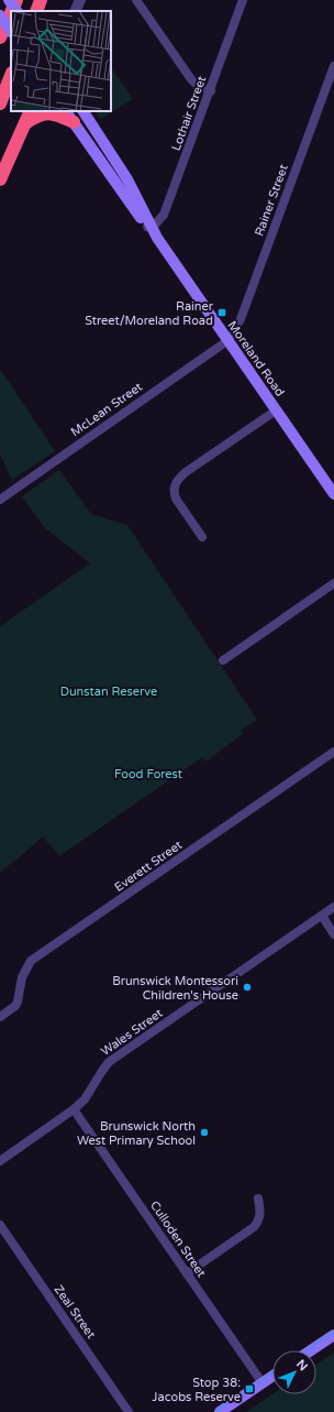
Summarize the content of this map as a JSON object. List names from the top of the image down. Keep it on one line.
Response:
{"streets":{"main road":["Moreland Road"],"street":["Lothair Street","Rainer Street","McLean Street","Everett Street","Wales Street","Culloden Street","Zeal Street"]},"crossings":[["Lothair Street","Moreland Road"],["Rainer Street","Moreland Road"],["Rainer Street","McLean Street"],["Moreland Road","McLean Street"],["Wales Street","Culloden Street"]],"parks":["Dunstan Reserve","Food Forest"],"places":{"transit":["Rainer Street/Moreland Road","Stop 38: Jacobs Reserve"],"other":["Brunswick Montessori Children's House","Brunswick North West Primary School"]},"north":"top right"}
